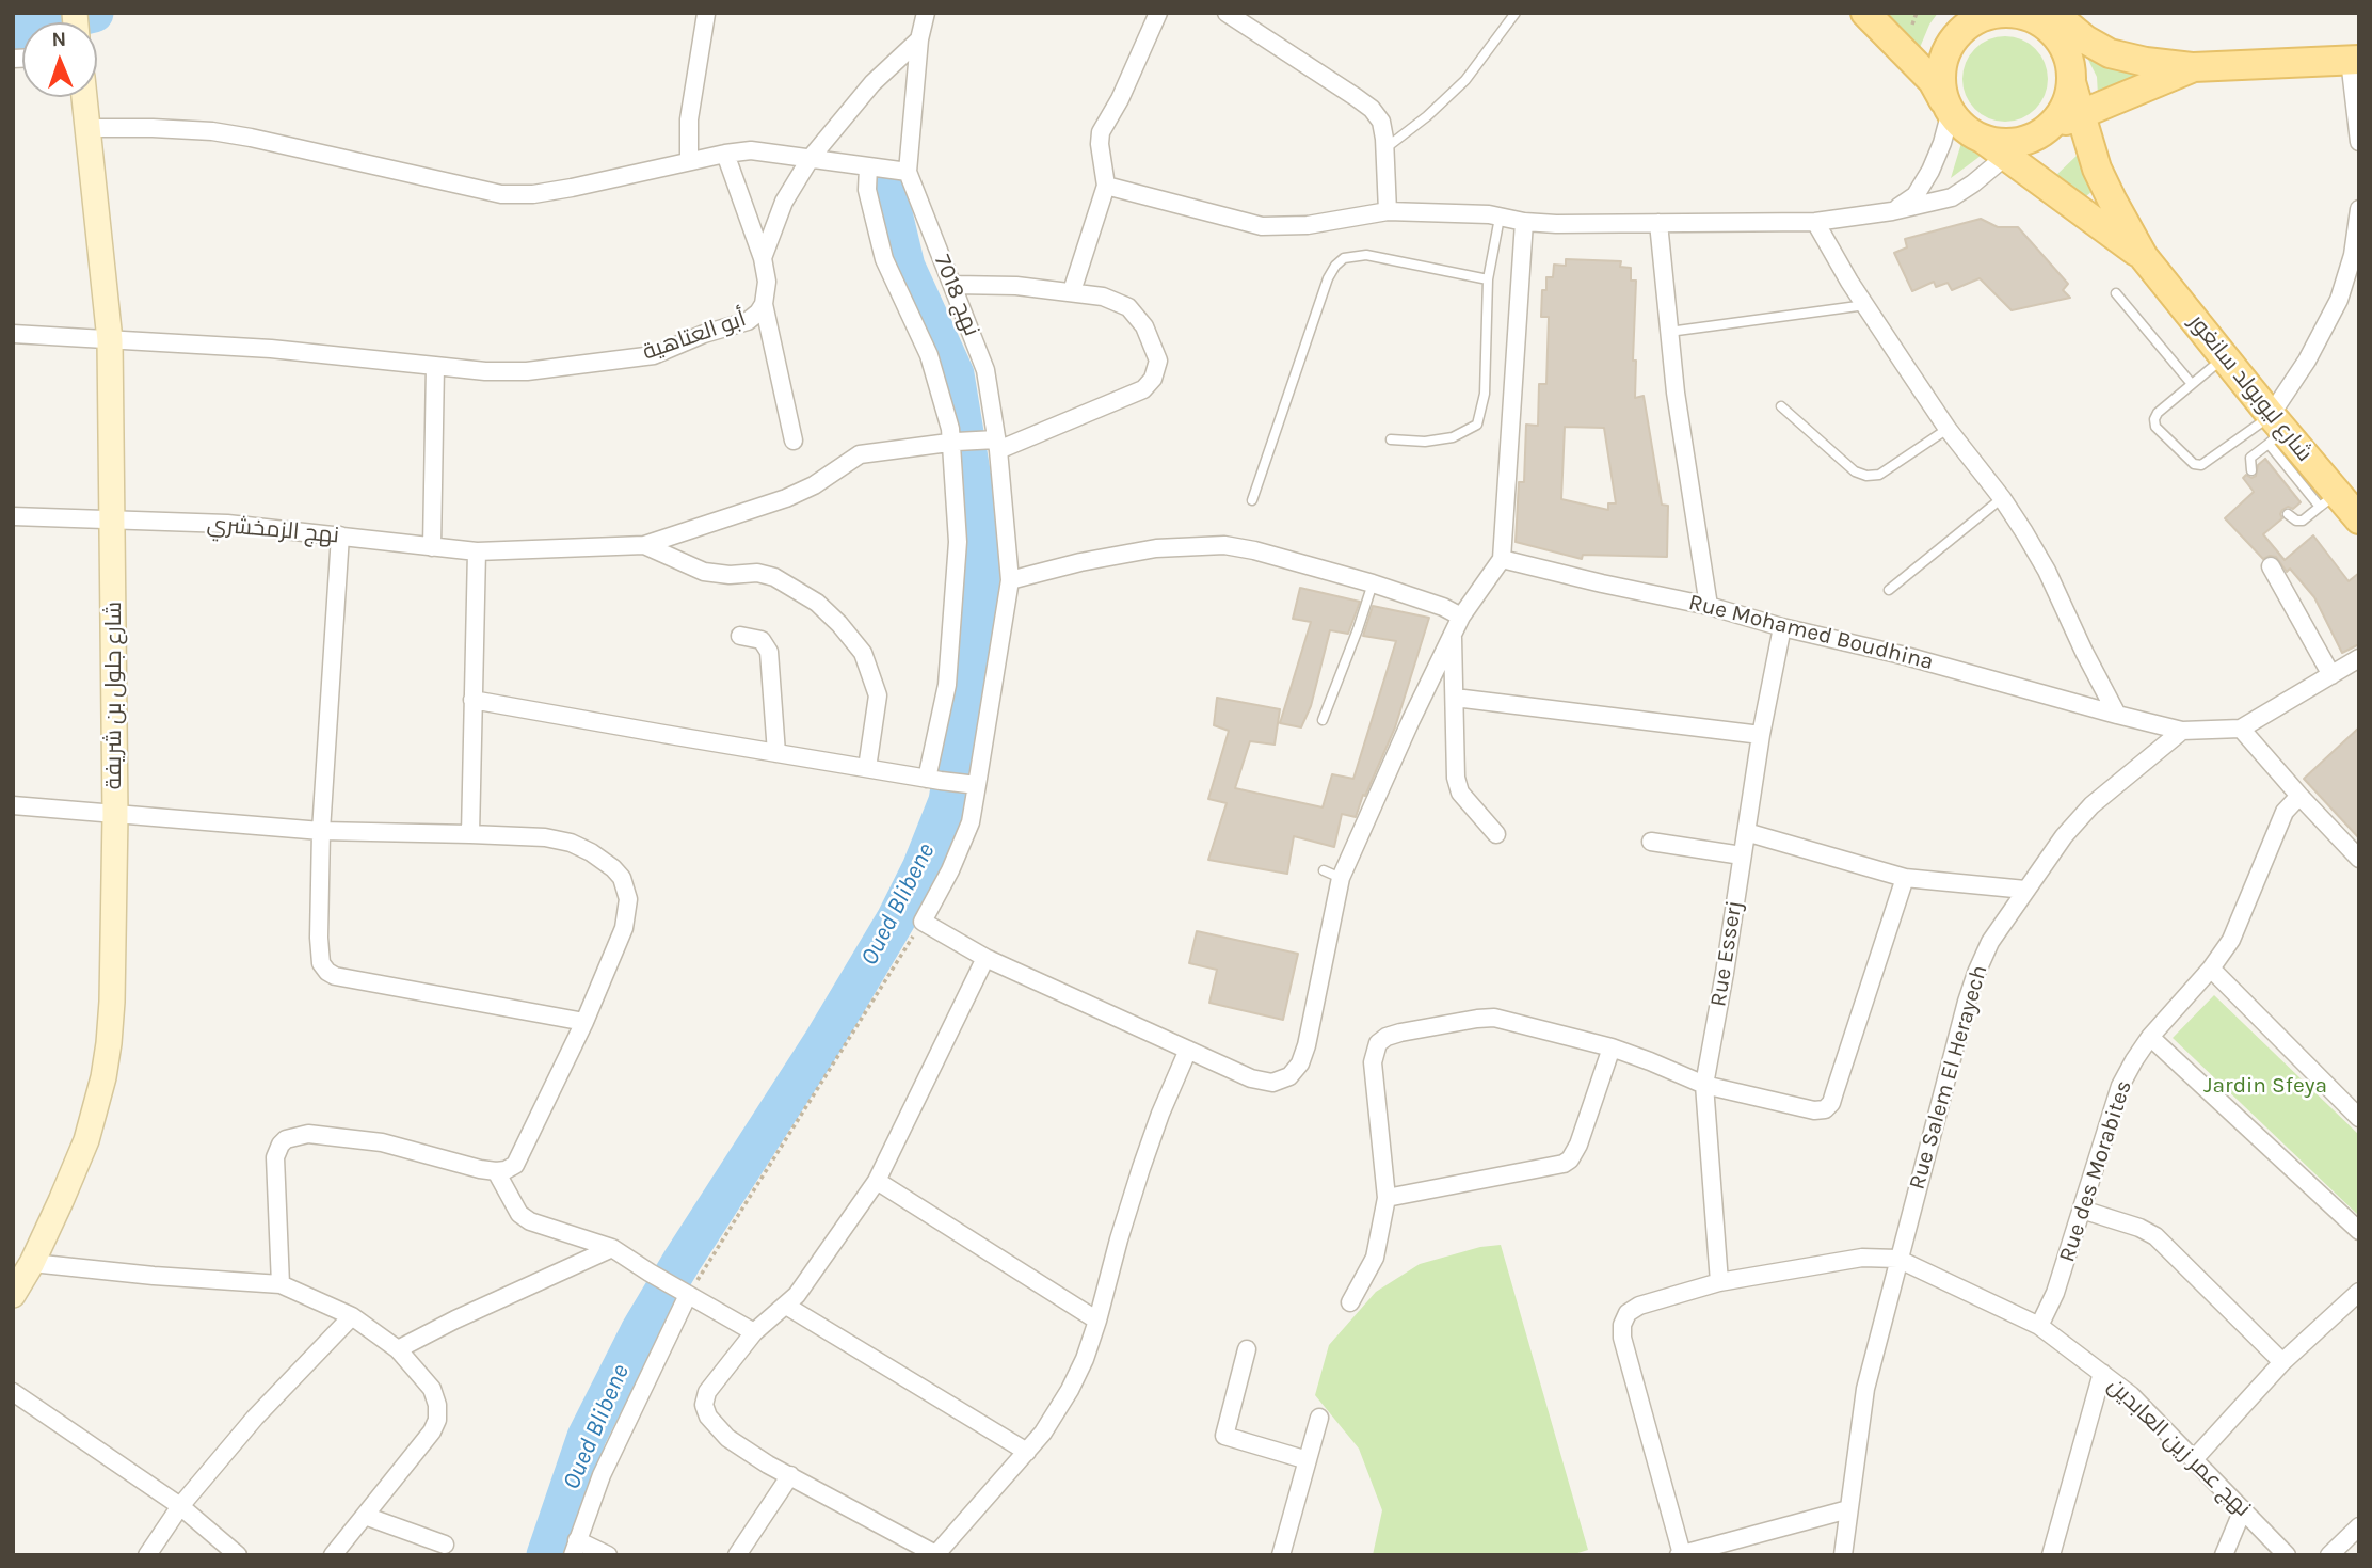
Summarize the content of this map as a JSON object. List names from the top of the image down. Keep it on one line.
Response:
{"streets":{"main road":["شارع ليوبولد سانغور","شارع جلول بن شريفة"],"street":["نهج 7018","أبو العتاهية","نهج الزمخشري","Rue Mohamed Boudhina","Rue Esserj","Rue Salem El Herayech","Rue des Morabites","نهج عمر زين العابدين"]},"crossings":[["نهج 7018","أبو العتاهية"],["أبو العتاهية","شارع جلول بن شريفة"],["نهج الزمخشري","شارع جلول بن شريفة"],["Rue Mohamed Boudhina","Rue Esserj"],["Rue Mohamed Boudhina","Rue Salem El Herayech"],["Rue Esserj","نهج عمر زين العابدين"],["Rue Salem El Herayech","نهج عمر زين العابدين"],["Rue des Morabites","نهج عمر زين العابدين"]],"water":["Oued Blibene"],"parks":["Jardin Sfeya"],"north":"top"}
